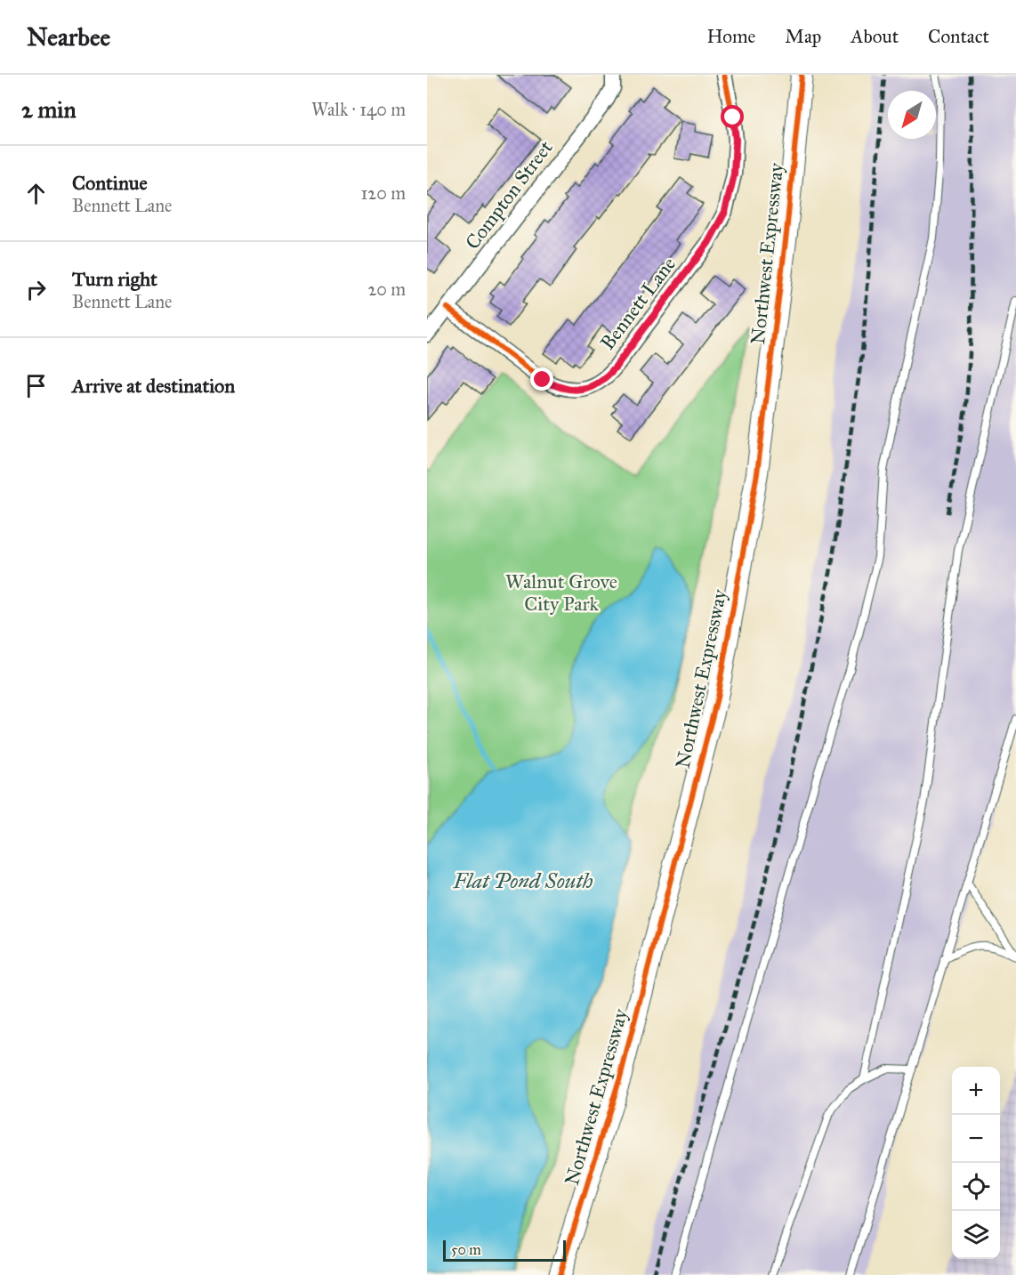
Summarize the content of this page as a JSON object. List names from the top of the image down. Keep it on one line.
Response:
{"streets":{"main road":["Northwest Expressway"],"street":["Compton Street","Bennett Lane"]},"crossings":[["Compton Street","Bennett Lane"]],"water":["Flat Pond South"],"parks":["Walnut Grove City Park"],"scale_bar":"50 m","north":"bottom left","page":{"header":"Nearbee","nav":["Home","Map","About","Contact"],"heading":["2 min","Walk · 140 m"],"list":[["Continue","Bennett Lane","120 m"],["Turn right","Bennett Lane","20 m"],"Arrive at destination"],"map_buttons":["+","−"],"scale":"50 m"}}
